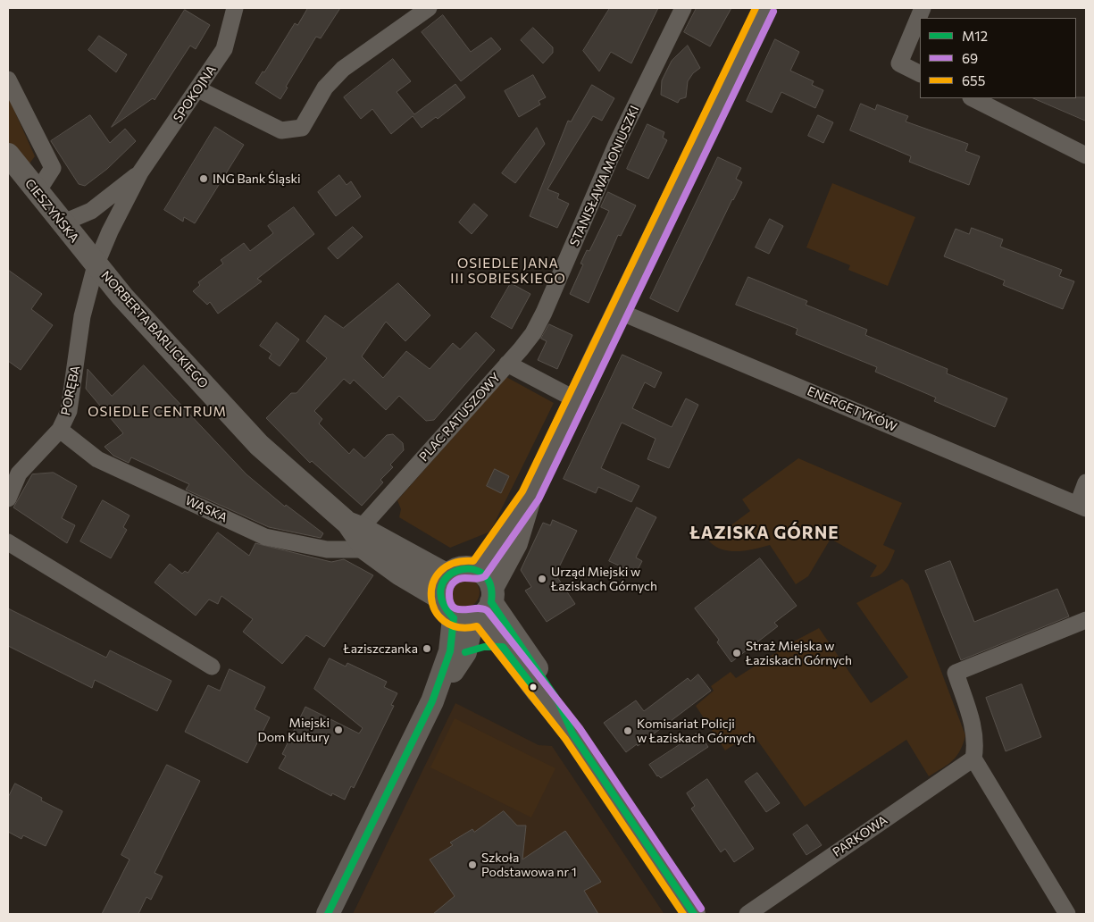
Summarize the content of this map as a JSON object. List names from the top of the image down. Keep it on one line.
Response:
{"streets":{"street":["SPOKOJNA","STANISŁAWA MONIUSZKI","CIESZYŃSKA","NORBERTA BARLICKIEGO","PORĘBA","ENERGETYKÓW","PLAC RATUSZOWY","WĄSKA","PARKOWA"]},"crossings":[["SPOKOJNA","CIESZYŃSKA"],["SPOKOJNA","NORBERTA BARLICKIEGO"],["SPOKOJNA","PORĘBA"],["STANISŁAWA MONIUSZKI","PLAC RATUSZOWY"],["CIESZYŃSKA","NORBERTA BARLICKIEGO"],["CIESZYŃSKA","PORĘBA"],["NORBERTA BARLICKIEGO","PORĘBA"],["NORBERTA BARLICKIEGO","PLAC RATUSZOWY"],["NORBERTA BARLICKIEGO","WĄSKA"],["PORĘBA","WĄSKA"],["PLAC RATUSZOWY","WĄSKA"]],"districts":["OSIEDLE JANA III SOBIESKIEGO","OSIEDLE CENTRUM","ŁAZISKA GÓRNE"],"places":["ING Bank Śląski","Urząd Miejski w Łaziskach Górnych","Łaziszczanka","Straż Miejska w Łaziskach Górnych","Miejski Dom Kultury","Komisariat Policji w Łaziskach Górnych","Szkoła Podstawowa nr 1"],"lines":["transit line 655","transit line 69","transit line M12"],"legend":["M12","69","655"]}
